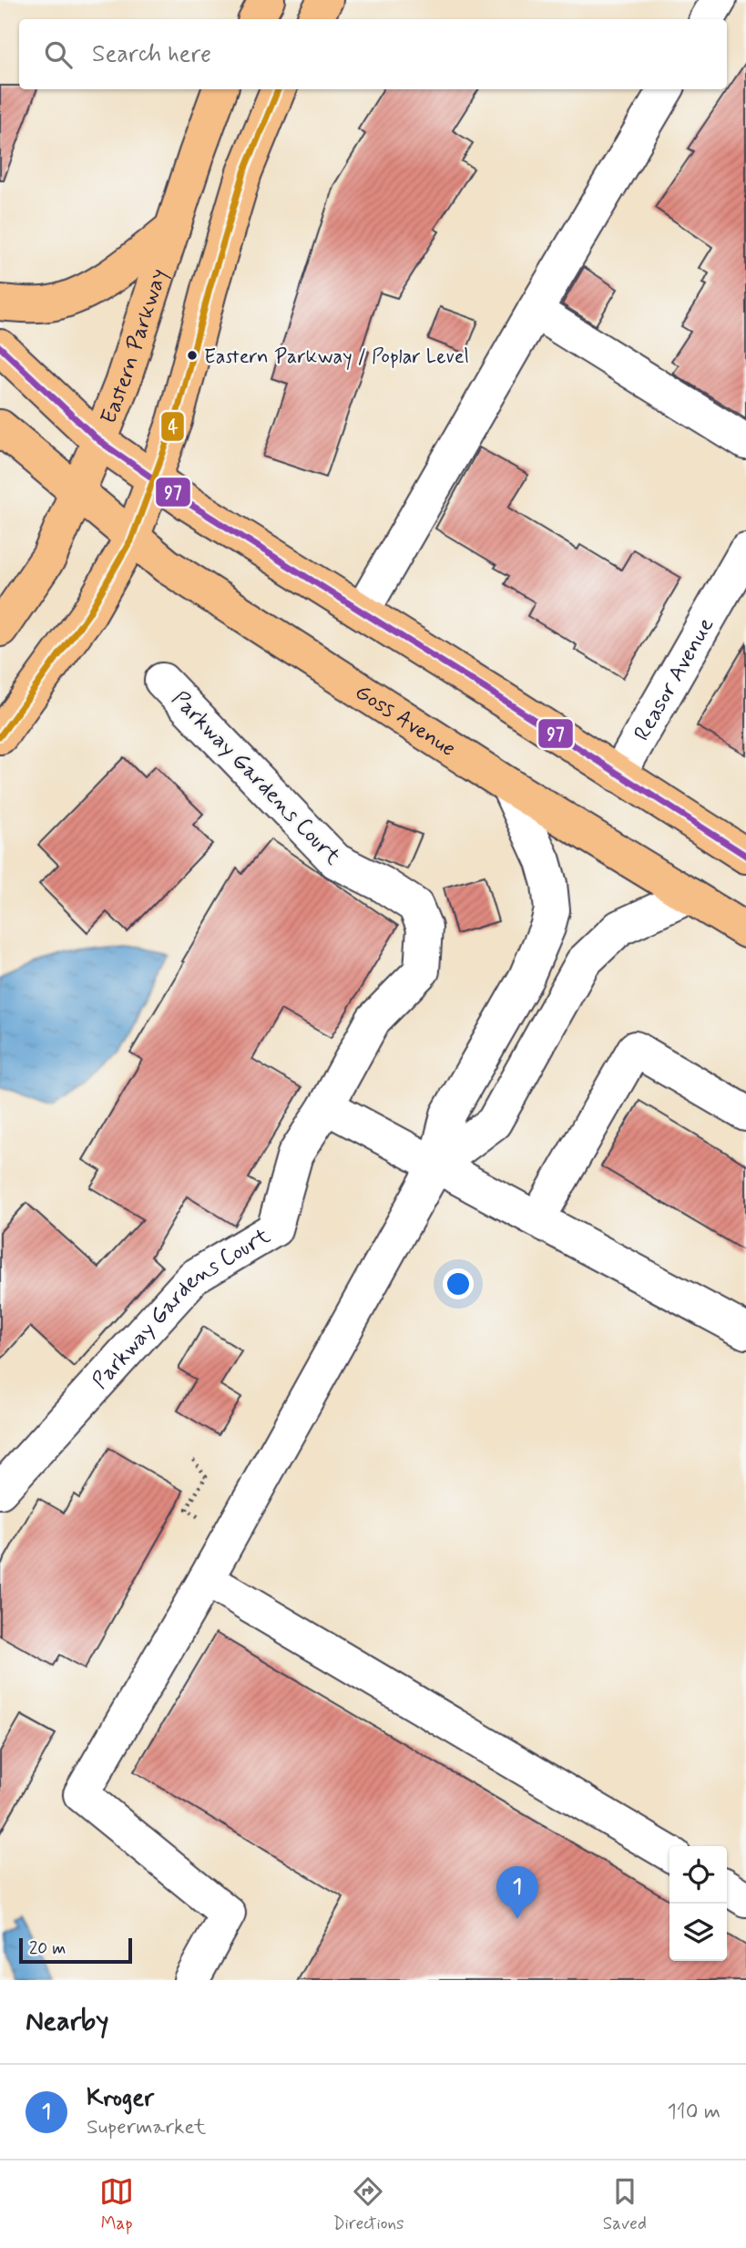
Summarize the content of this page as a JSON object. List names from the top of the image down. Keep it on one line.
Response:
{"streets":{"main road":["Eastern Parkway","Goss Avenue"],"street":["Reasor Avenue","Parkway Gardens Court"]},"crossings":[["Eastern Parkway","Goss Avenue"]],"places":["Eastern Parkway / Poplar Level"],"lines":["transit line 4","transit line 97"],"scale_bar":"20 m","page":{"search":"Search here","pins":"1","scale":"20 m","heading":"Nearby","list":[{"mark":"1","name":"Kroger","note":"Supermarket","value":"110 m"}],"nav":["Map","Directions","Saved"]}}
